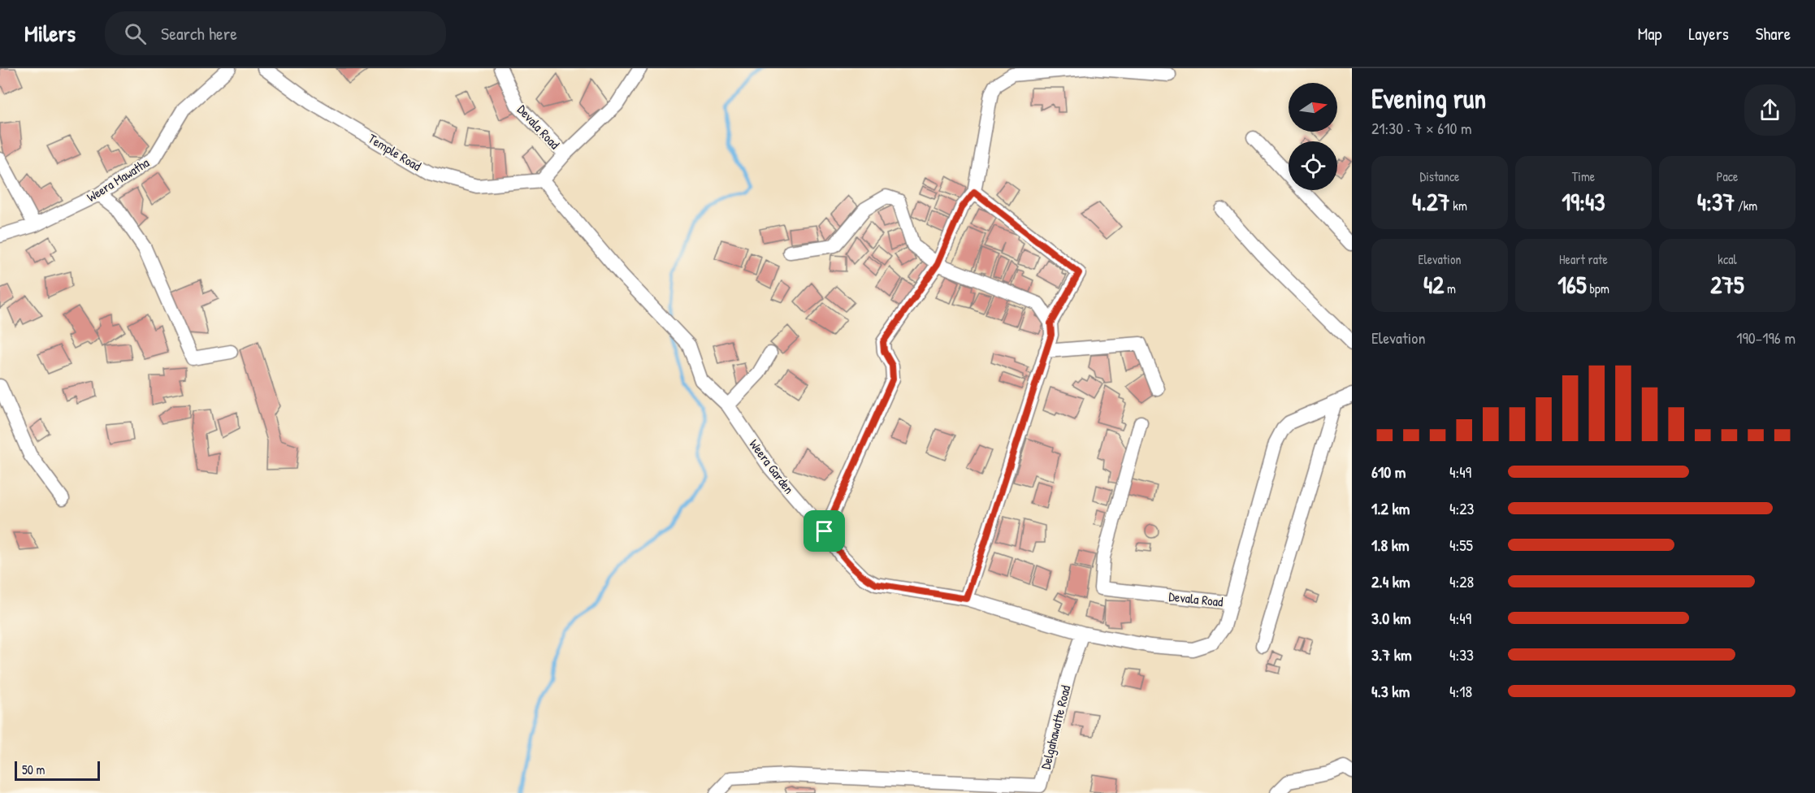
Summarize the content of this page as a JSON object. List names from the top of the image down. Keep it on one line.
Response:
{"streets":{"street":["Devala Road","Temple Road","Weera Mawatha","Weera Garden","Delgahawatte Road"]},"crossings":[["Devala Road","Temple Road"],["Devala Road","Weera Garden"],["Temple Road","Weera Garden"],["Weera Garden","Delgahawatte Road"]],"scale_bar":"50 m","north":"right","page":{"header":"Milers","search":"Search here","nav":["Map","Layers","Share"],"heading":["Evening run","21:30 · 7 × 610 m"],"stats":[["Distance","4.27 km"],["Time","19:43"],["Pace","4:37 /km"],["Elevation","42 m"],["Heart rate","165 bpm"],["kcal","275"]],"chart":["Elevation","190–196 m"],"list":[{"name":"610 m","note":"4:49"},{"name":"1.2 km","note":"4:23"},{"name":"1.8 km","note":"4:55"},{"name":"2.4 km","note":"4:28"},{"name":"3.0 km","note":"4:49"},{"name":"3.7 km","note":"4:33"},{"name":"4.3 km","note":"4:18"}],"scale":"50 m"}}
